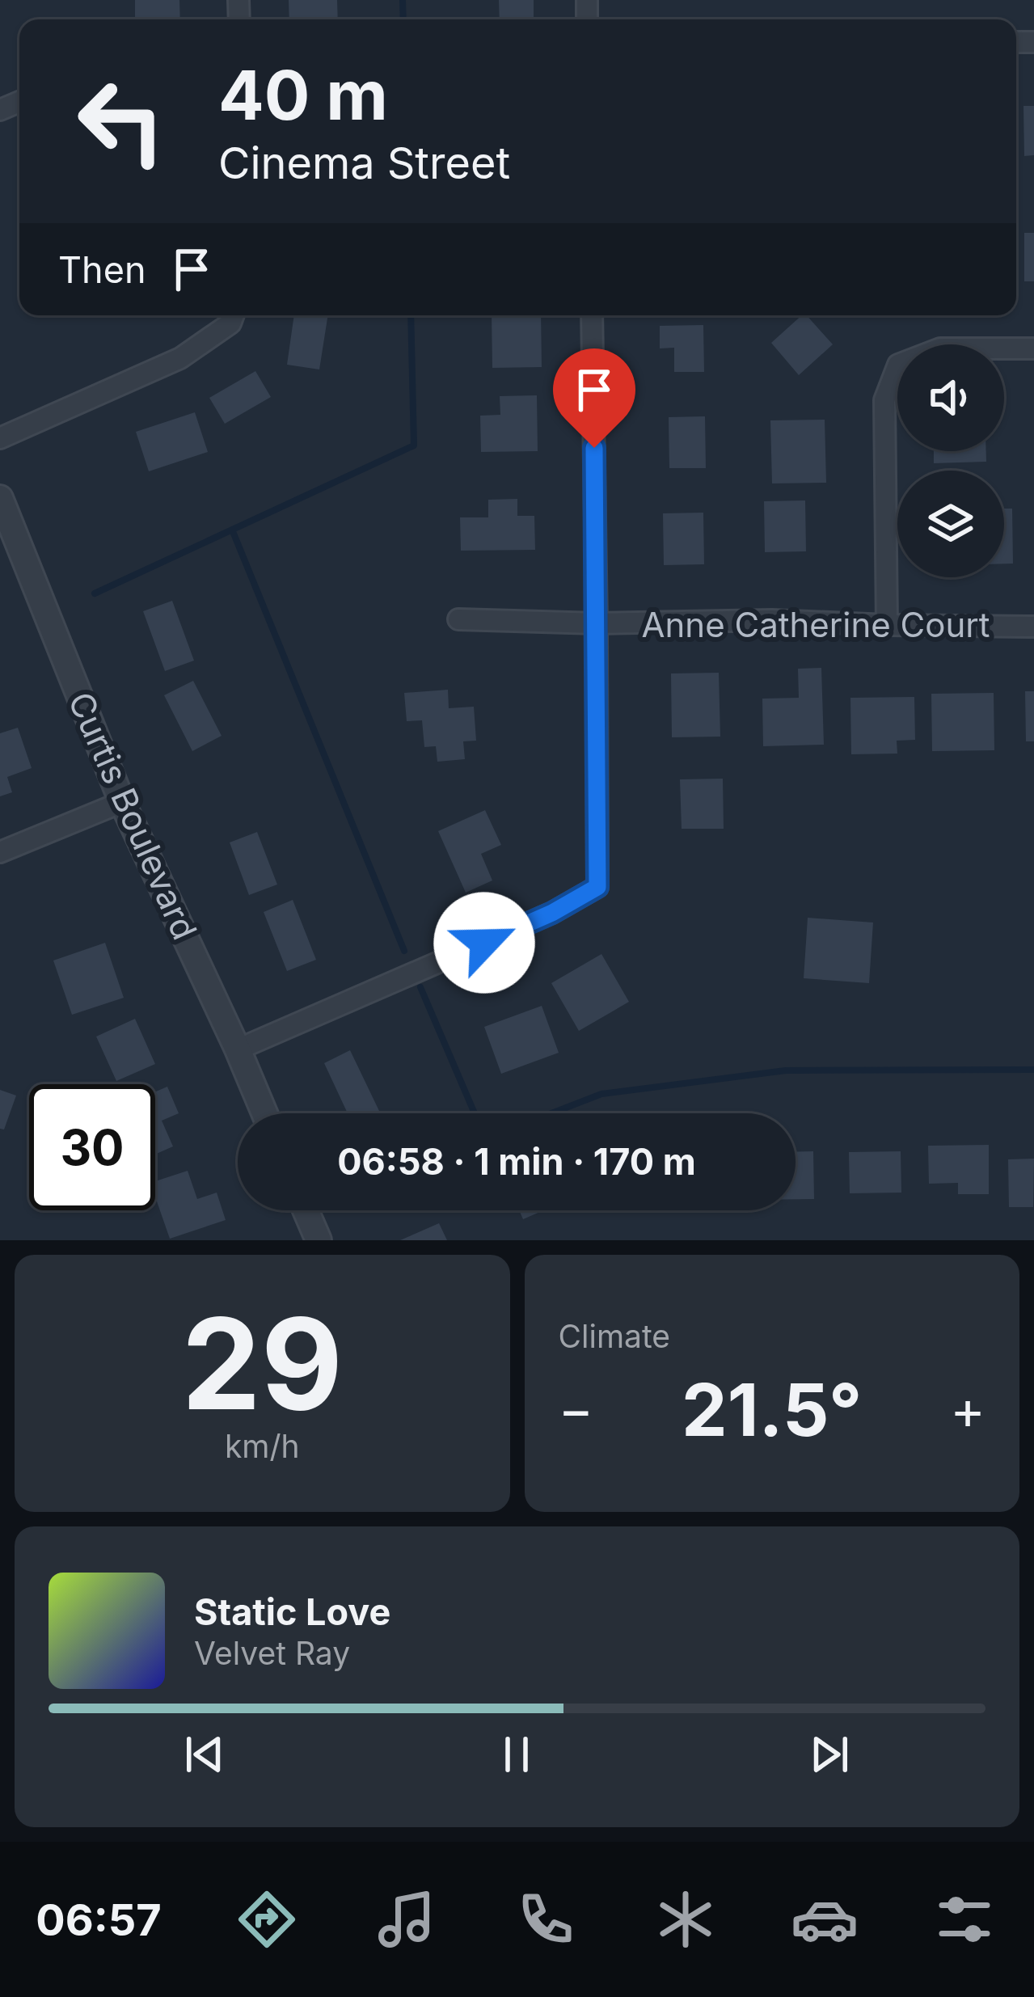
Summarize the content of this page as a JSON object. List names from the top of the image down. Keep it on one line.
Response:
{"streets":{"street":["Anne Catherine Court","Curtis Boulevard"]},"page":{"turn":["40 m","Cinema Street"],"then":"Then","limit":"30","trip":"06:58 · 1 min · 170 m","tile":[["29","km/h"],"Climate"],"heat":["−","21.5°","+"],"song":["Static Love","Velvet Ray"],"tabs":"06:57"}}
